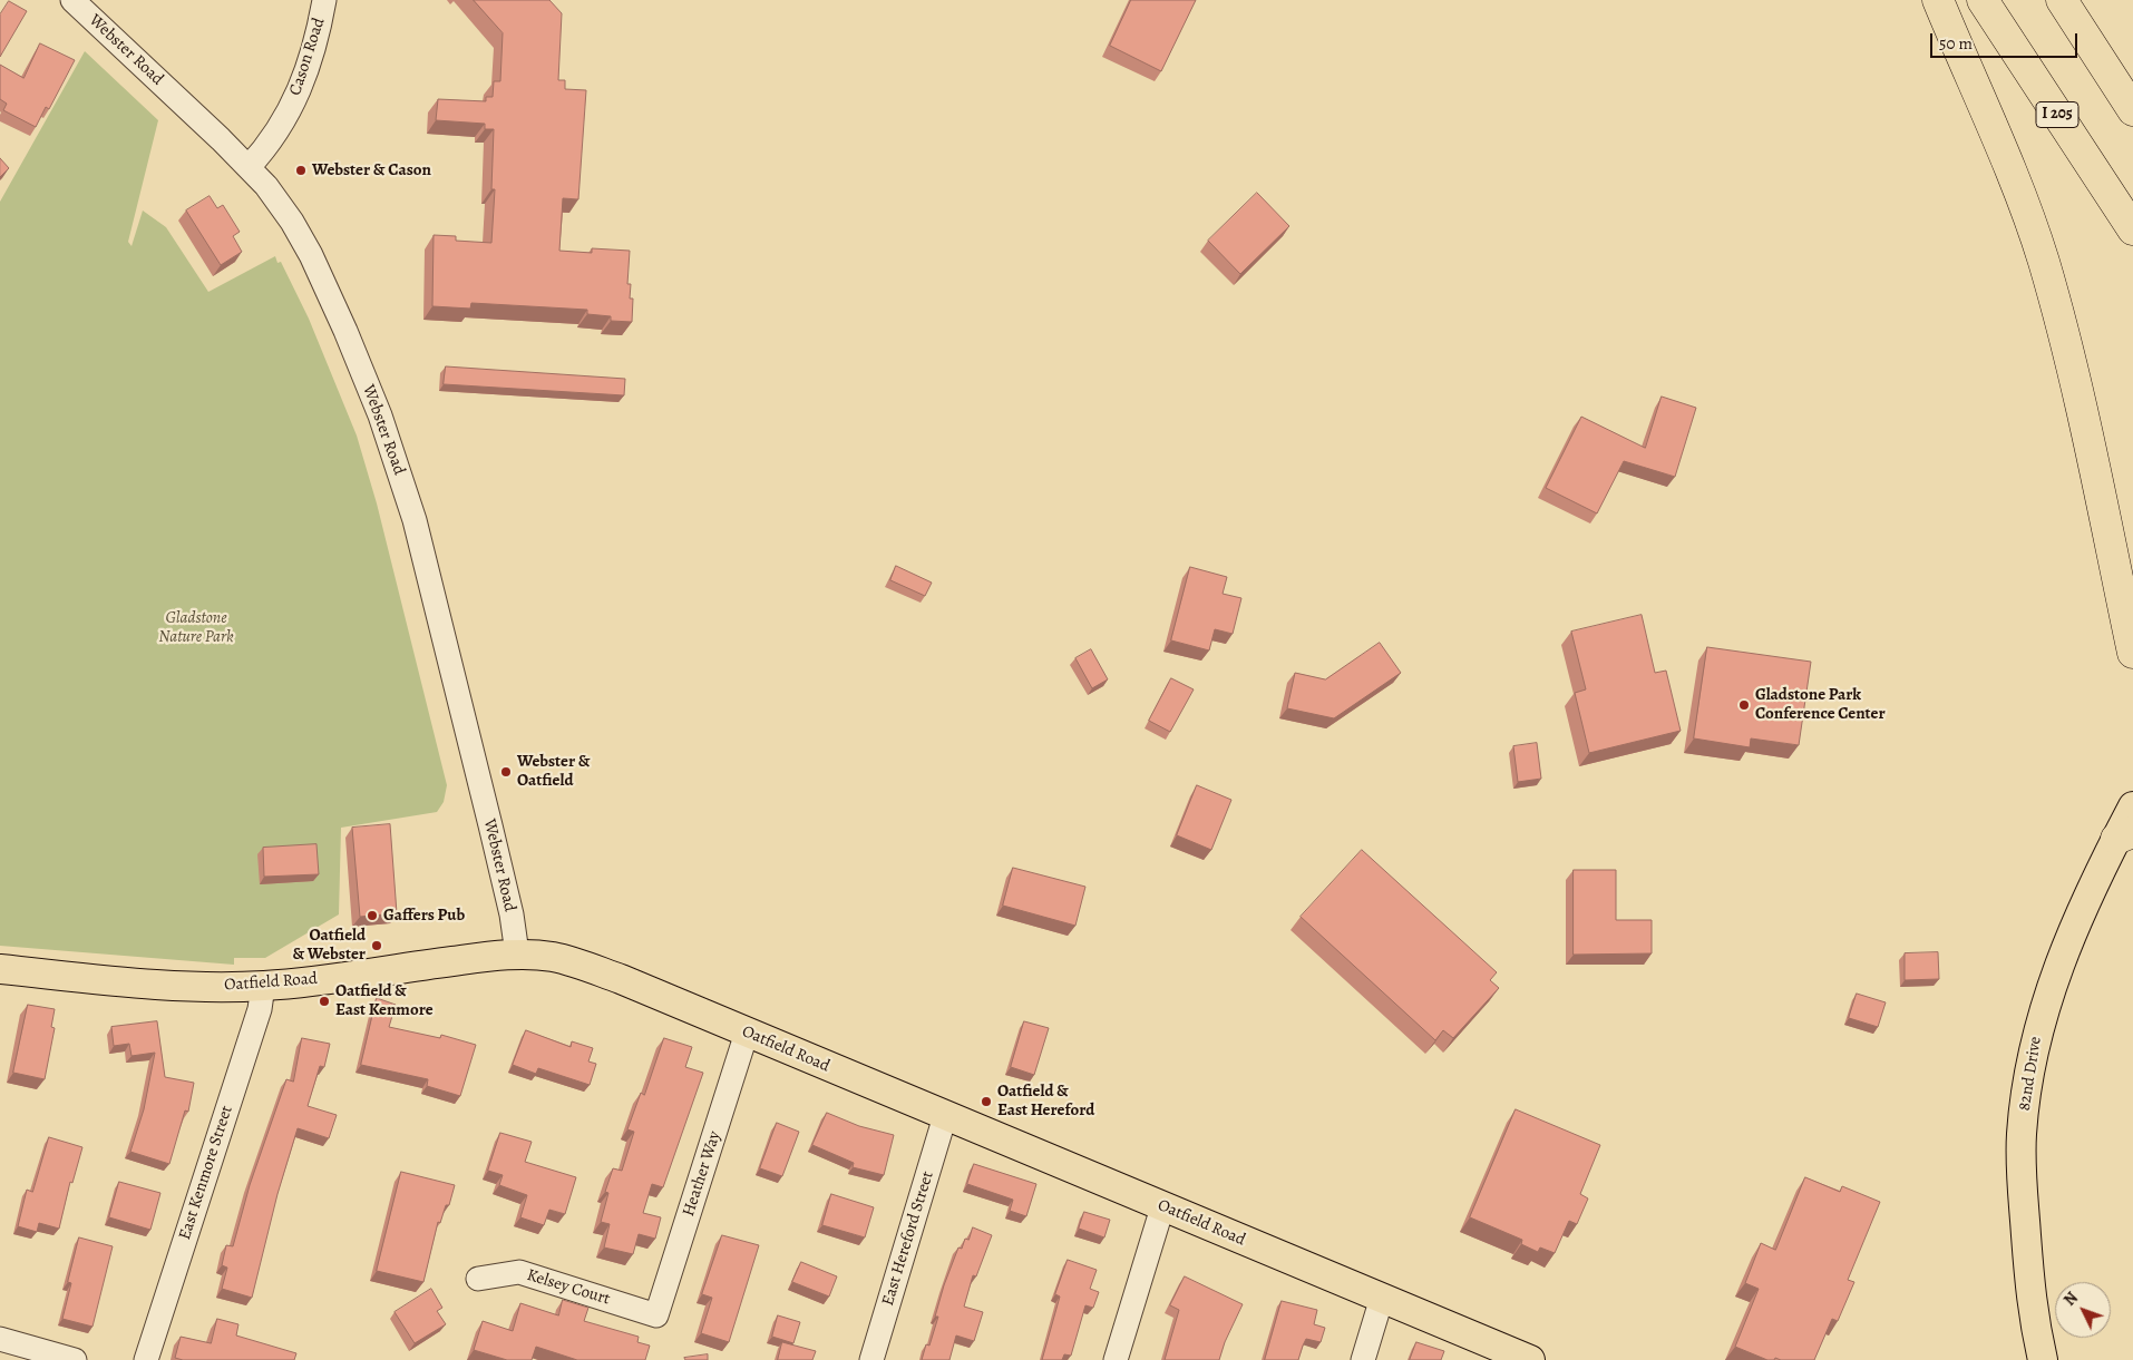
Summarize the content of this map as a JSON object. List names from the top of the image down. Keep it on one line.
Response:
{"streets":{"highway":["I 205"],"main road":["Oatfield Road","82nd Drive"],"street":["Webster Road","Cason Road","East Kenmore Street","Heather Way","East Hereford Street","Kelsey Court"]},"crossings":[["Webster Road","Cason Road"],["Webster Road","Oatfield Road"],["Oatfield Road","East Kenmore Street"],["Oatfield Road","Heather Way"],["Oatfield Road","East Hereford Street"],["Heather Way","Kelsey Court"]],"parks":["Gladstone Nature Park"],"places":["Webster & Cason","Gladstone Park Conference Center","Webster & Oatfield","Gaffers Pub","Oatfield & Webster","Oatfield & East Kenmore","Oatfield & East Hereford"],"scale_bar":"50 m","north":"top left"}
